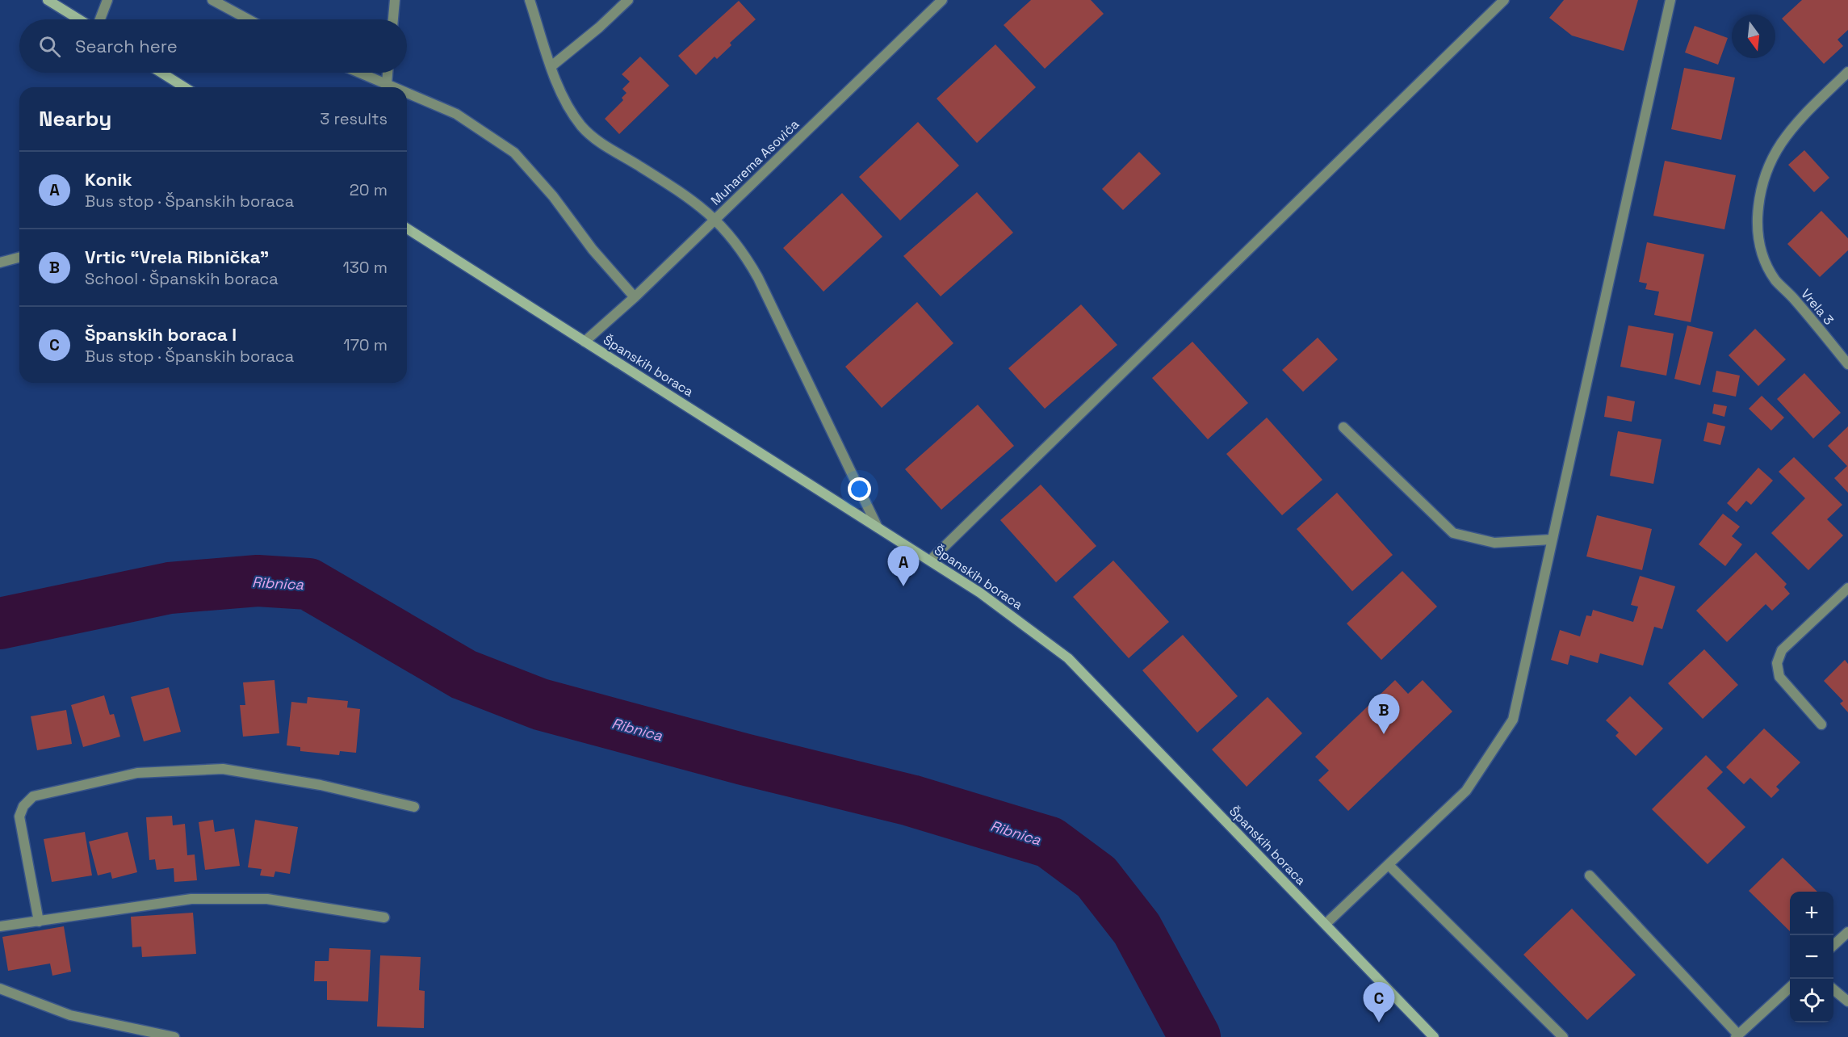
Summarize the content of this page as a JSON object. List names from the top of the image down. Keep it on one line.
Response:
{"streets":{"main road":["Španskih boraca"],"street":["Muharema Asovića","Vrela 3"]},"crossings":[["Muharema Asovića","Španskih boraca"]],"water":["Ribnica"],"north":"bottom","page":{"search":"Search here","heading":["Nearby","3 results"],"list":[{"mark":"A","name":"Konik","note":"Bus stop · Španskih boraca","value":"20 m"},{"mark":"B","name":"Vrtic “Vrela Ribnička”","note":"School · Španskih boraca","value":"130 m"},{"mark":"C","name":"Španskih boraca I","note":"Bus stop · Španskih boraca","value":"170 m"}],"pins":["A","B","C"],"map_buttons":["+","−"]}}
